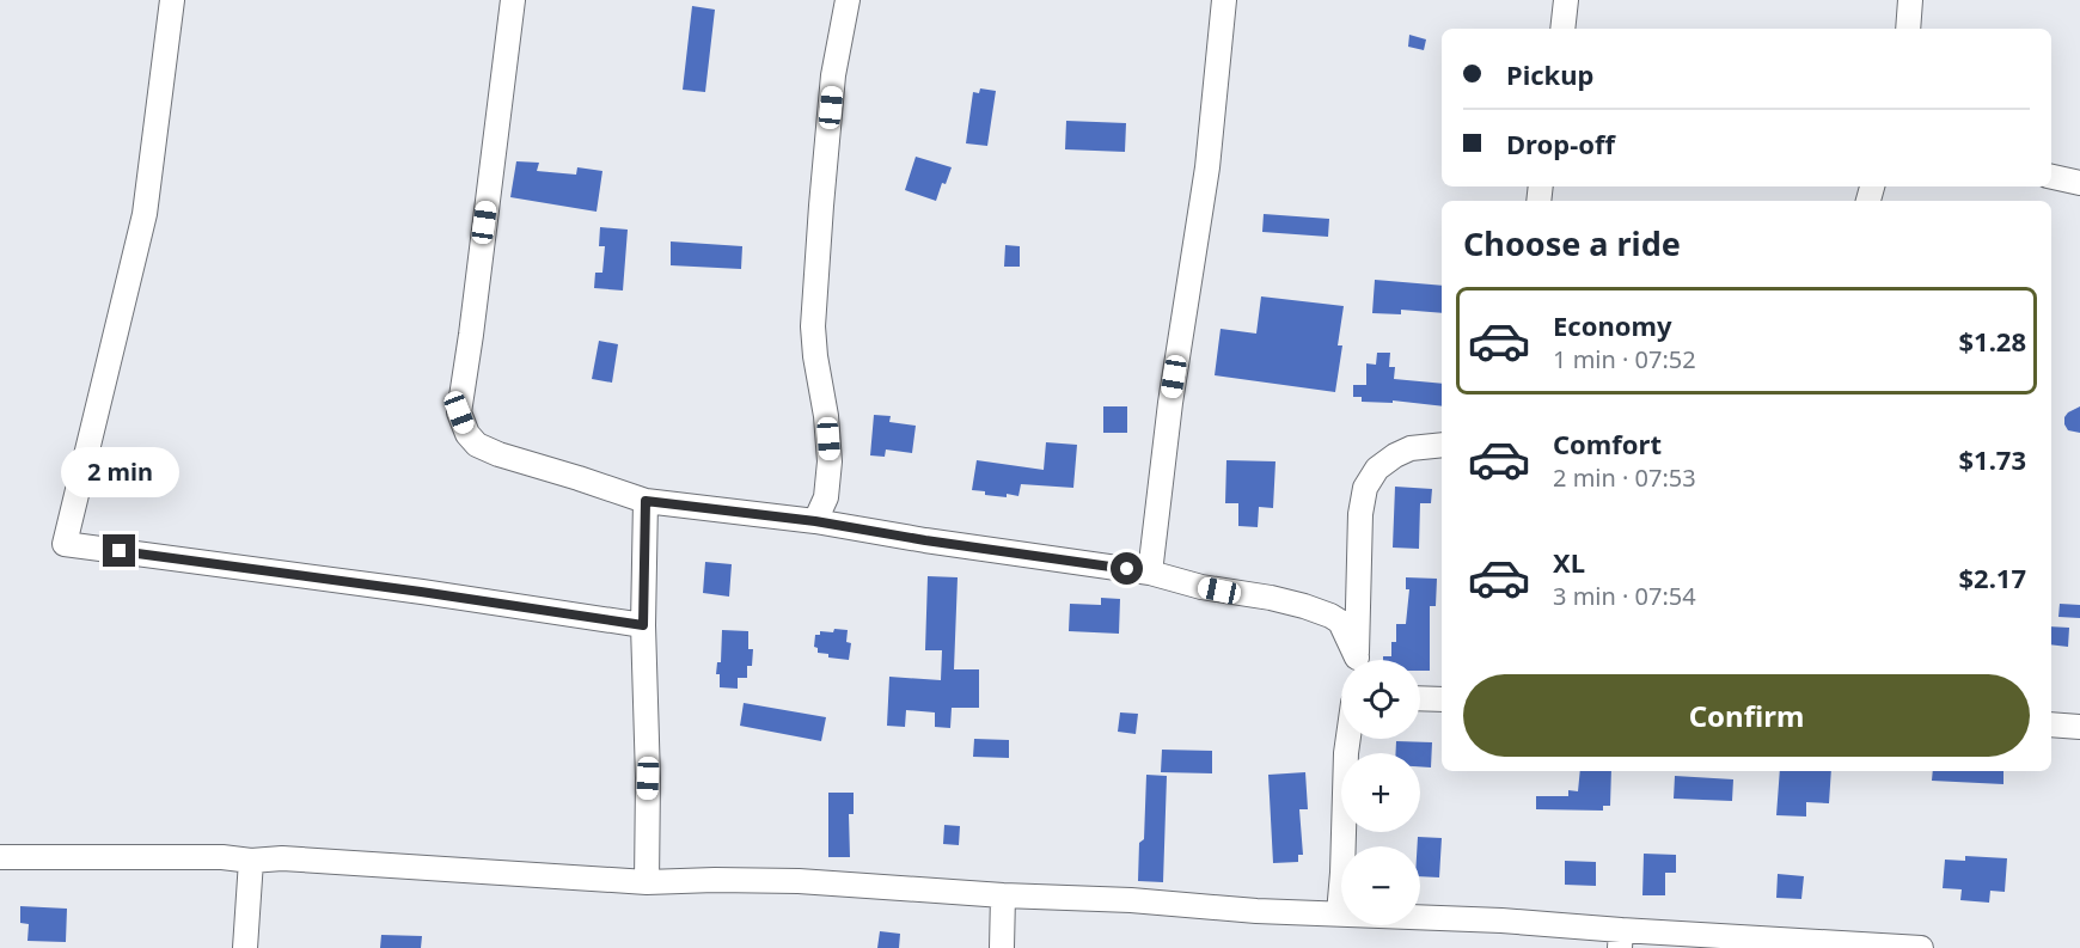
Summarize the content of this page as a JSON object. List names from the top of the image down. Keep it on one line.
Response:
{"page":{"banner":["Pickup","Drop-off"],"heading":"Choose a ride","list":[{"name":"Economy","note":"1 min · 07:52","value":"$1.28"},{"name":"Comfort","note":"2 min · 07:53","value":"$1.73"},{"name":"XL","note":"3 min · 07:54","value":"$2.17"}],"bubble":"2 min","map_buttons":["+","−"],"buttons":"Confirm"}}
